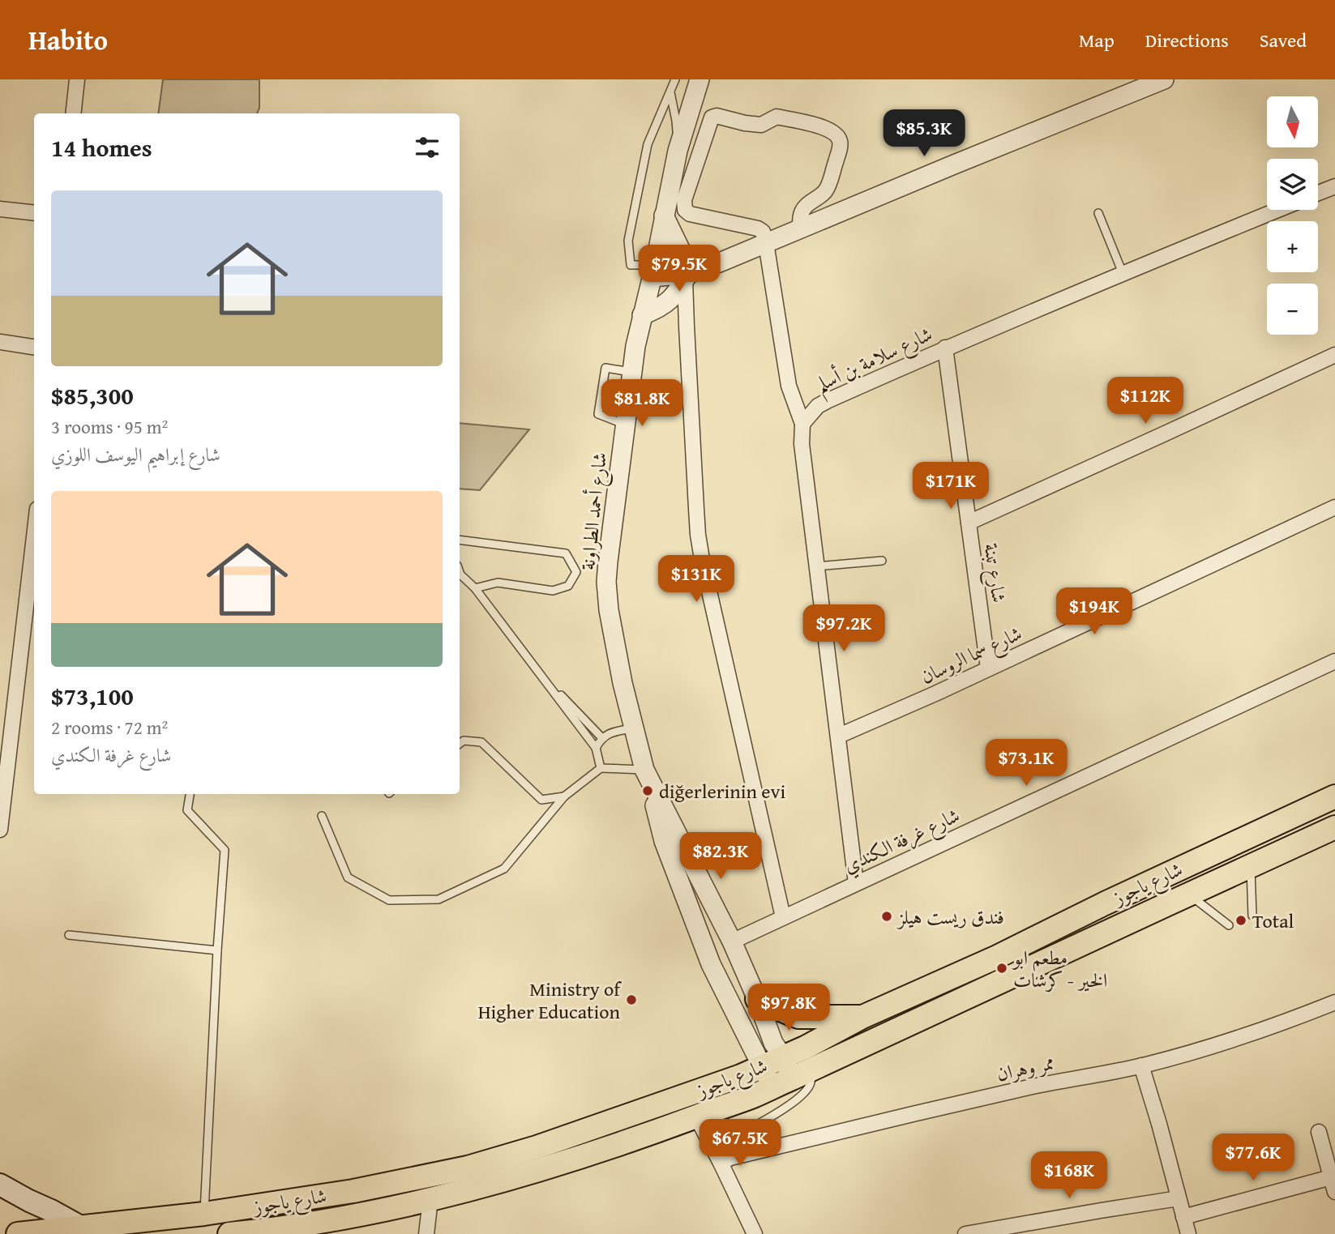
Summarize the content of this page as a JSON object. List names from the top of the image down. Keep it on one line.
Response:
{"streets":{"main road":["شارع ياجوز"],"street":["شارع سلامة بن أسلم","شارع أحمد الطراونة","شارع تبنة","شارع سما الروسان","شارع غرفة الكندي","ممر وهران"]},"crossings":[["شارع سلامة بن أسلم","شارع تبنة"],["شارع أحمد الطراونة","شارع غرفة الكندي"],["شارع أحمد الطراونة","شارع ياجوز"],["شارع تبنة","شارع سما الروسان"]],"places":["diğerlerinin evi","فندق ريست هيلز","Total","مطعم ابو الخير - كرشات","Ministry of Higher Education"],"north":"bottom","page":{"header":"Habito","nav":["Map","Directions","Saved"],"map_buttons":["+","−"],"price":["$85.3K","$79.5K","$112K","$81.8K","$171K","$131K","$194K","$97.2K","$73.1K","$82.3K","$97.8K","$67.5K","$77.6K","$168K"],"heading":"14 homes","list":[{"name":"$85,300","note":"3 rooms · 95 m² · شارع إبراهيم اليوسف اللوزي"},{"name":"$73,100","note":"2 rooms · 72 m² · شارع غرفة الكندي"}]}}
